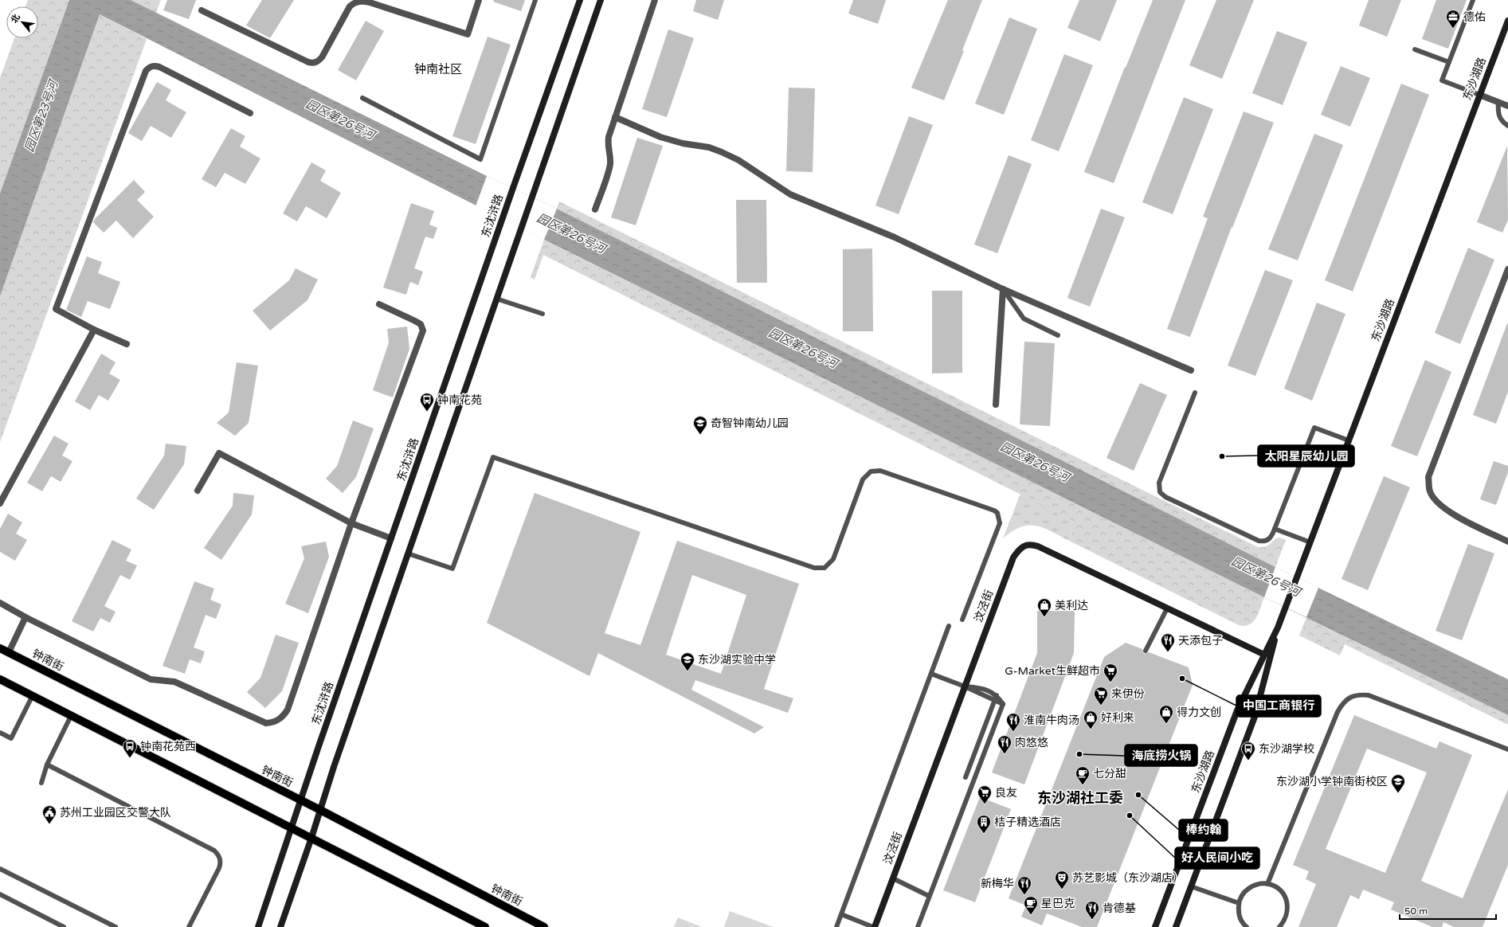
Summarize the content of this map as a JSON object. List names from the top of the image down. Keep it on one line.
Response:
{"streets":{"main road":["东沙湖路","东沈浒路","汶泾街","钟南街"]},"crossings":[["东沙湖路","汶泾街"],["东沈浒路","钟南街"]],"districts":["钟南社区","东沙湖社工委"],"water":["园区第23号河","园区第26号河"],"places":{"office":["德佑"],"bus stop":["钟南花苑","钟南花苑西","东沙湖学校"],"school or university":["奇智钟南幼儿园","东沙湖实验中学","东沙湖小学钟南街校区"],"other":["太阳星辰幼儿园","中国工商银行","海底捞火锅","棒约翰","好人民间小吃"],"shop":["美利达","得力文创","好利来"],"restaurant":["天添包子","淮南牛肉汤","肉悠悠","新梅华","肯德基"],"supermarket":["G-Market生鲜超市","来伊份","良友"],"cafe":["七分甜","星巴克"],"public building":["苏州工业园区交警大队"],"building":["桔子精选酒店"],"theatre":["苏艺影城（东沙湖店）"]},"scale_bar":"50 m","north":"top left"}
